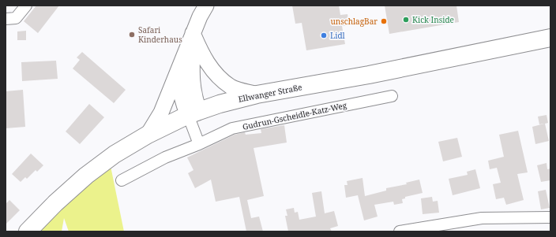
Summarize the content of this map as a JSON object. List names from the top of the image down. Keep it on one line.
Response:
{"streets":{"main road":["Ellwanger Straße"],"street":["Gudrun-Gscheidle-Katz-Weg"]},"places":["Kick Inside","unschlagBar","Safari Kinderhaus","Lidl"]}
